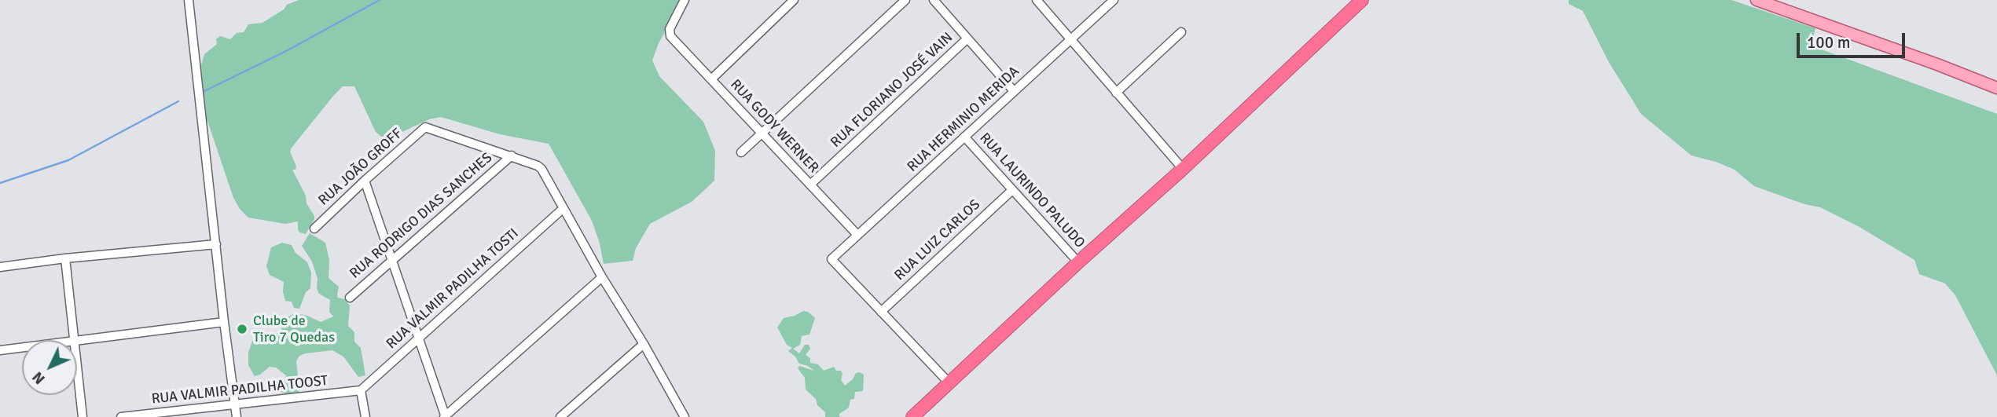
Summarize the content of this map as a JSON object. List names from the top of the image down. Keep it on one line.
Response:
{"streets":{"street":["RUA FLORIANO JOSÉ VAIN","RUA HERMINIO MERIDA","RUA GODY WERNER","RUA JOÃO GROFF","RUA LAURINDO PALUDO","RUA RODRIGO DIAS SANCHES","RUA LUIZ CARLOS","RUA VALMIR PADILHA TOSTI","RUA VALMIR PADILHA TOOST"]},"crossings":[["RUA FLORIANO JOSÉ VAIN","RUA GODY WERNER"],["RUA HERMINIO MERIDA","RUA GODY WERNER"],["RUA HERMINIO MERIDA","RUA LAURINDO PALUDO"],["RUA HERMINIO MERIDA","RUA LUIZ CARLOS"],["RUA JOÃO GROFF","RUA RODRIGO DIAS SANCHES"],["RUA LAURINDO PALUDO","RUA LUIZ CARLOS"],["RUA VALMIR PADILHA TOSTI","RUA VALMIR PADILHA TOOST"]],"places":["Clube de Tiro 7 Quedas"],"scale_bar":"100 m","north":"bottom left"}
